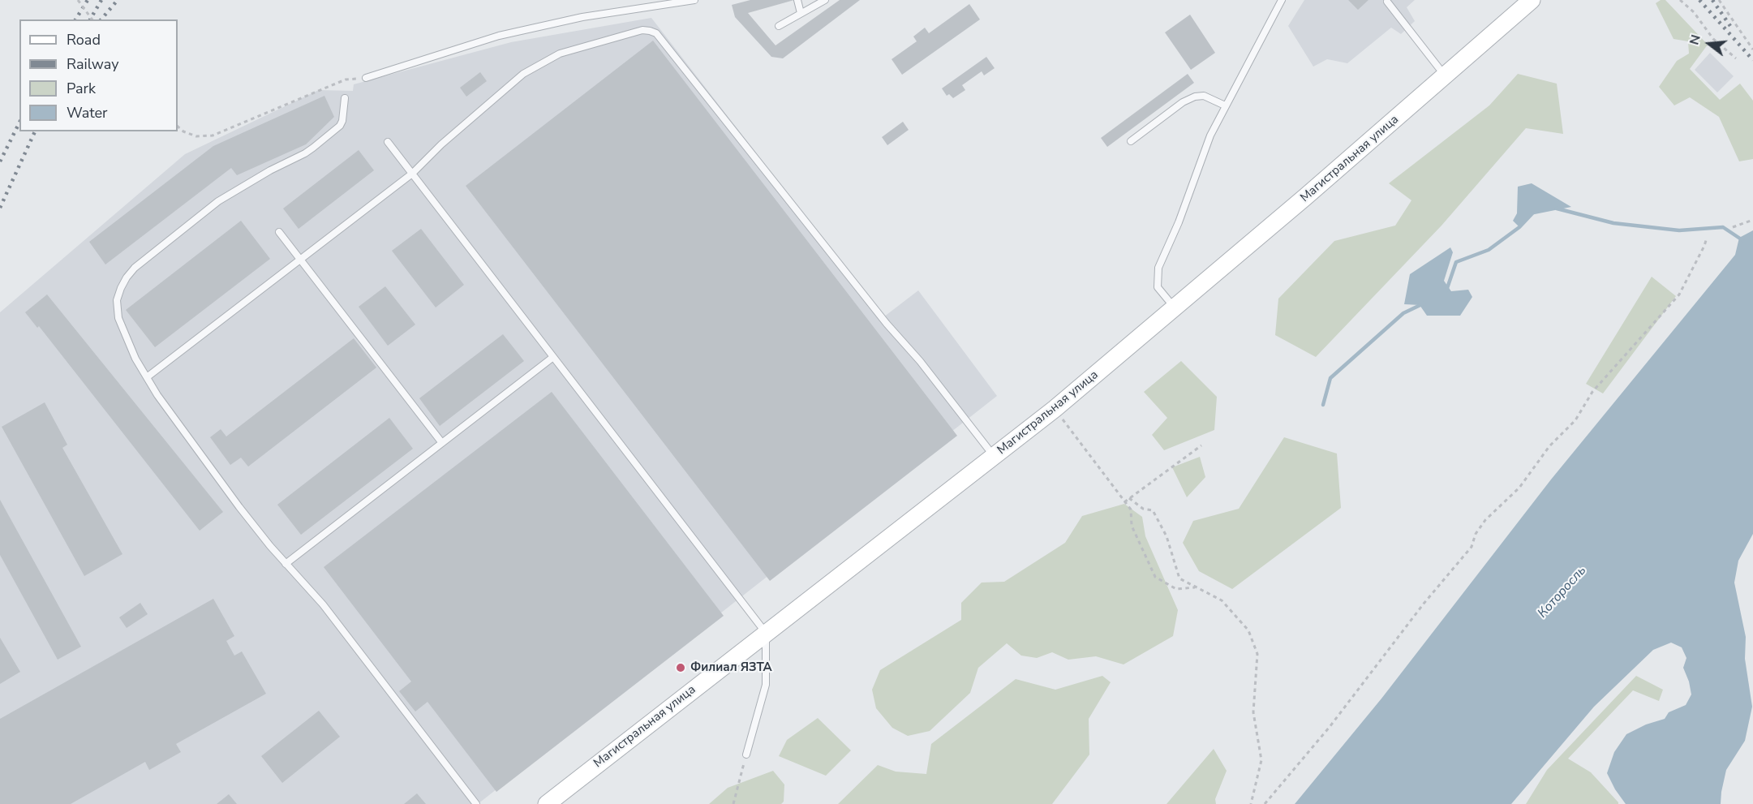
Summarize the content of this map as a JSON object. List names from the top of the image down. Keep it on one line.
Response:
{"streets":{"main road":["Магистральная улица"]},"water":["Которосль"],"places":["Филиал ЯЗТА"],"legend":["Road","Railway","Park","Water"],"north":"left"}
